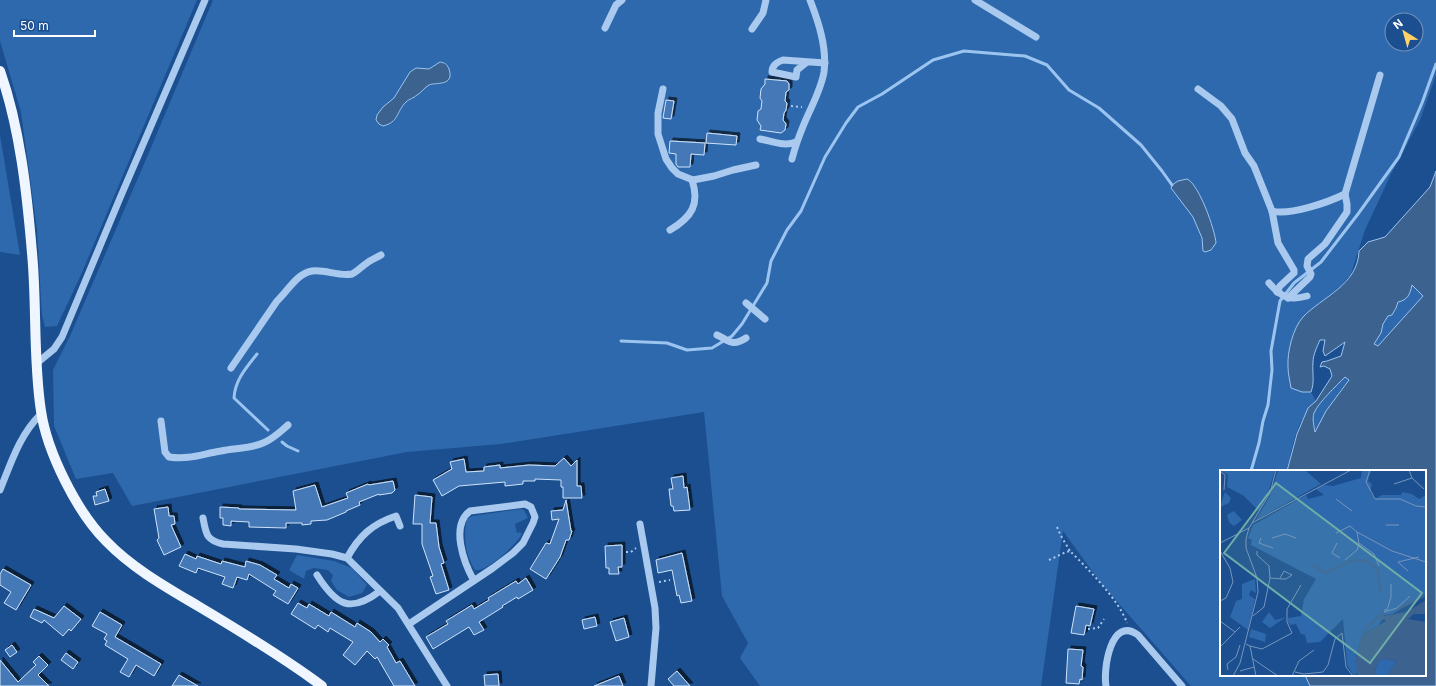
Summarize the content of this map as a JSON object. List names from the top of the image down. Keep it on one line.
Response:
{"scale_bar":"50 m","north":"top left"}
